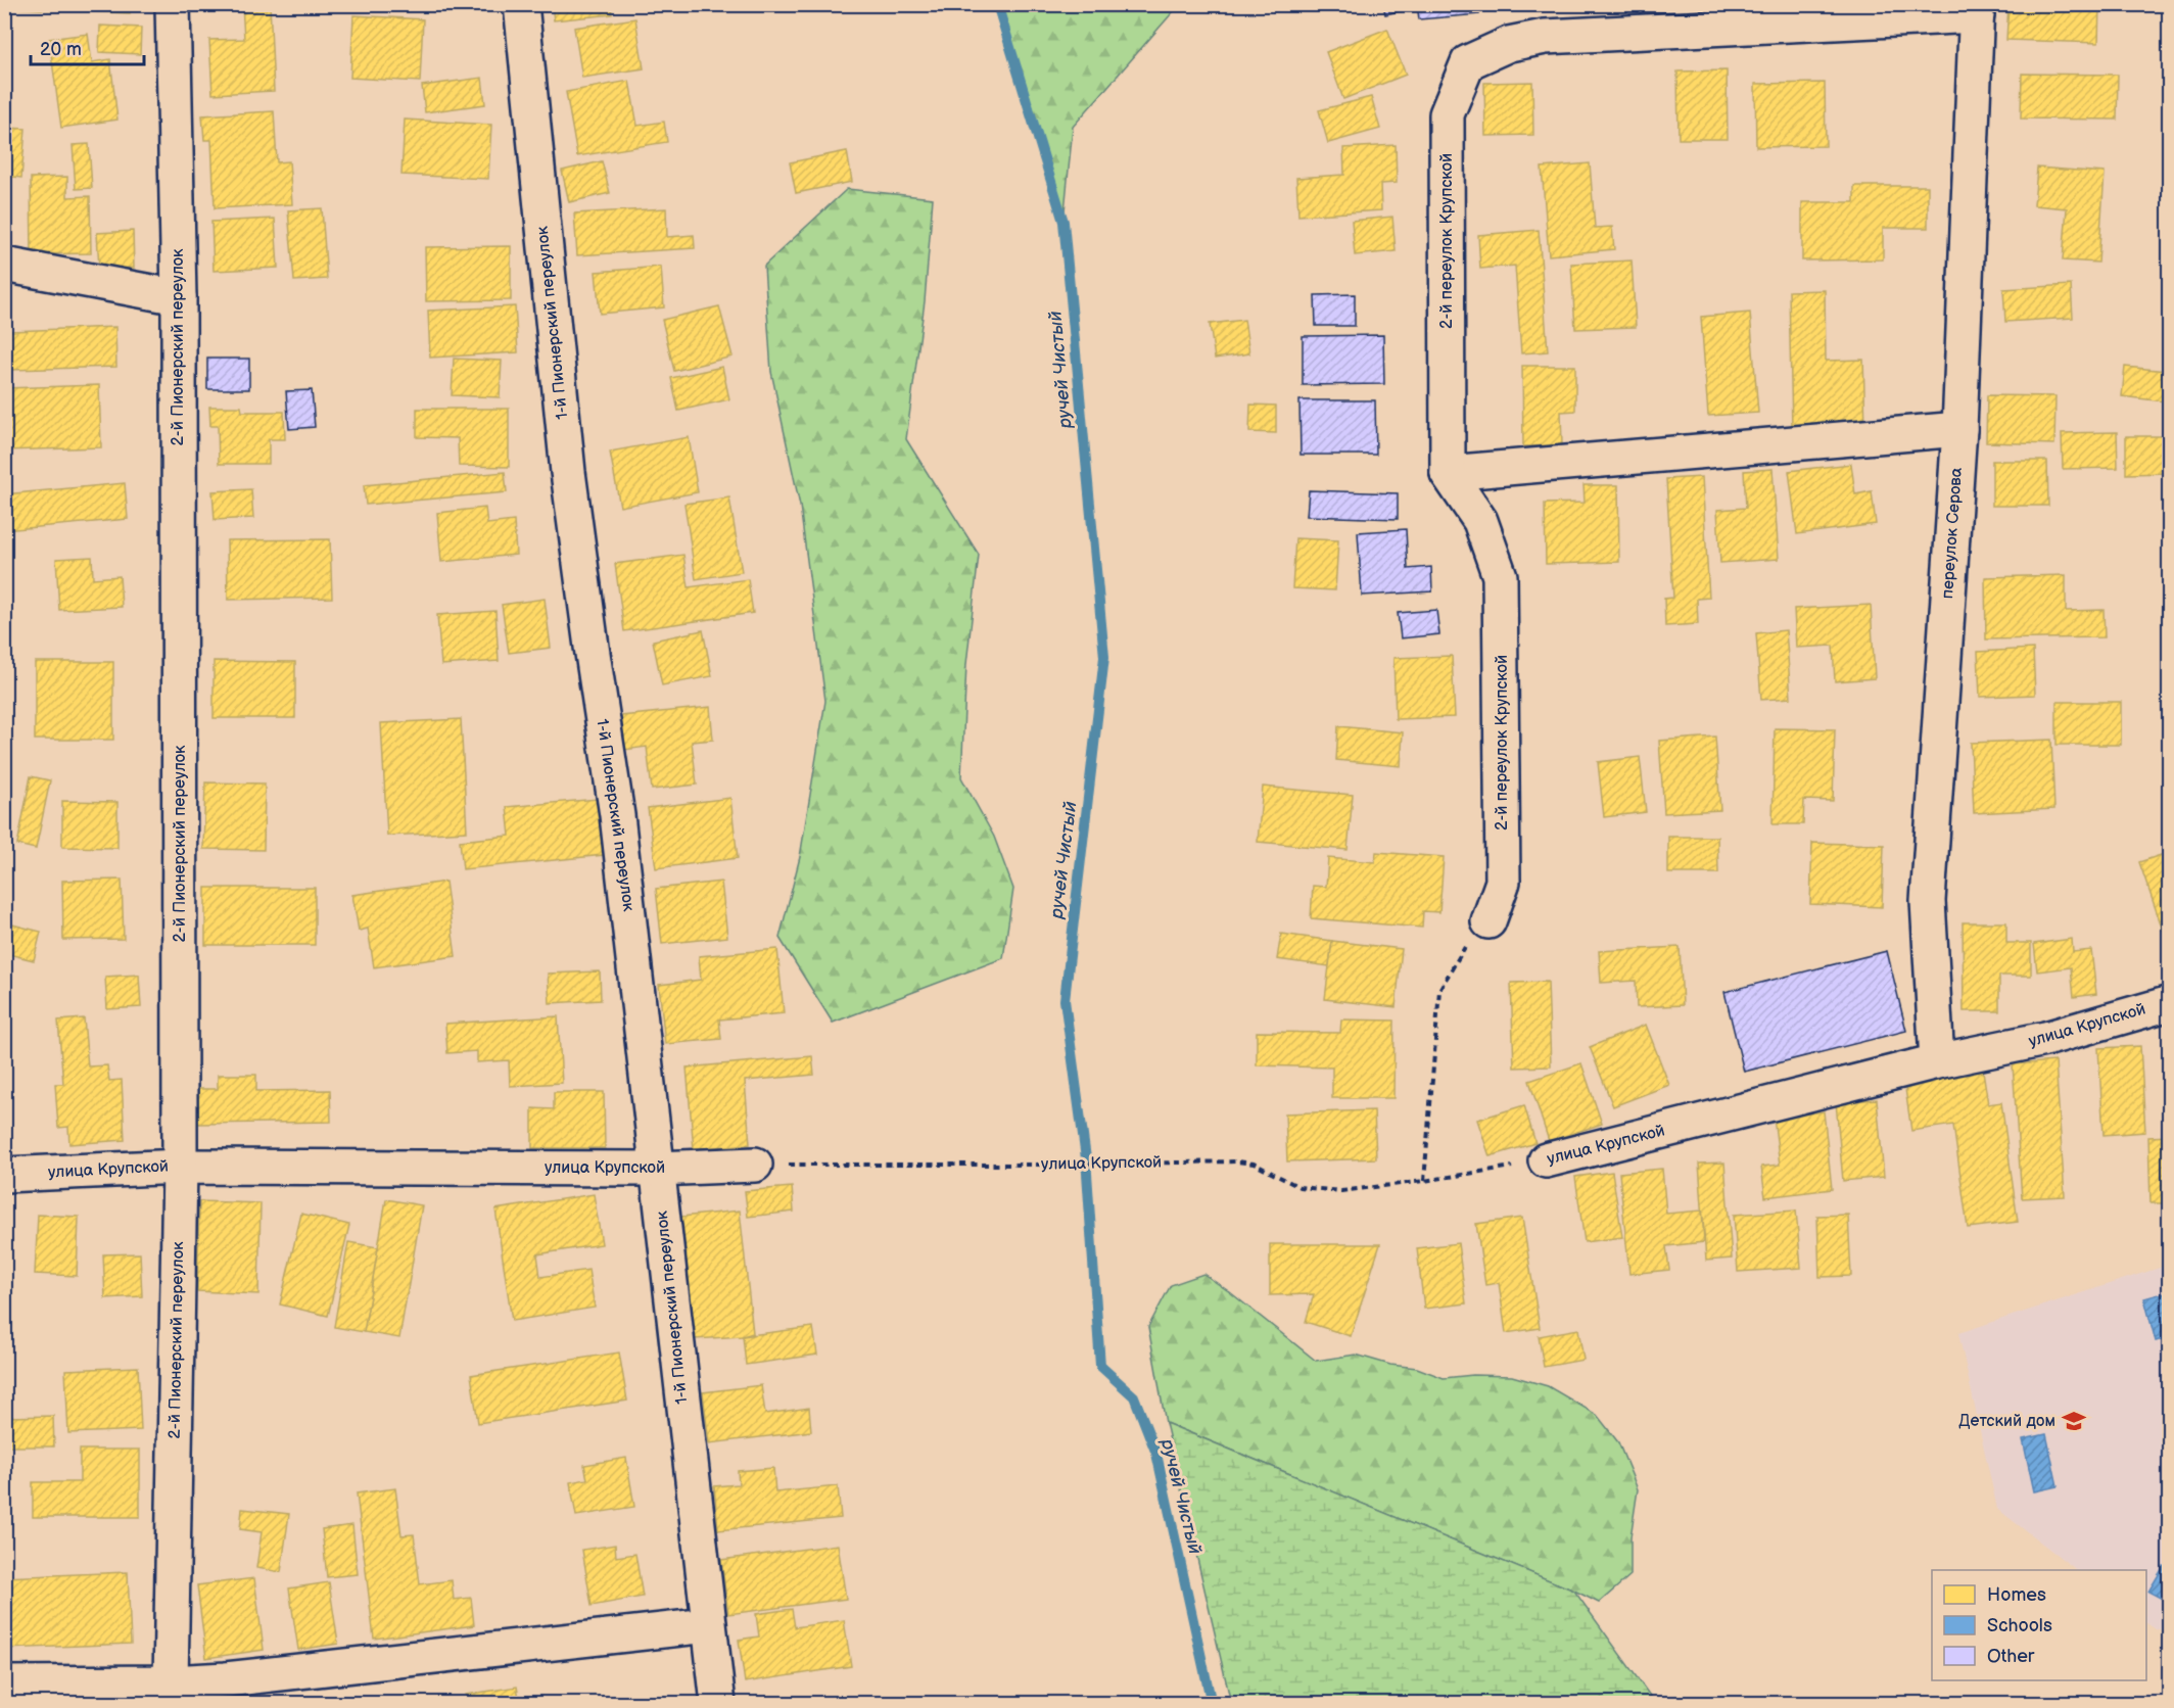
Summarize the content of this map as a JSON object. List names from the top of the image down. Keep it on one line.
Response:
{"streets":{"street":["2-й переулок Крупской","1-й Пионерский переулок","2-й Пионерский переулок","переулок Серова","улица Крупской"]},"crossings":[["2-й переулок Крупской","переулок Серова"],["1-й Пионерский переулок","улица Крупской"],["2-й Пионерский переулок","улица Крупской"],["переулок Серова","улица Крупской"]],"water":["ручей Чистый"],"places":{"school or university":["Детский дом"]},"legend":["Homes","Schools","Other"],"scale_bar":"20 m"}
